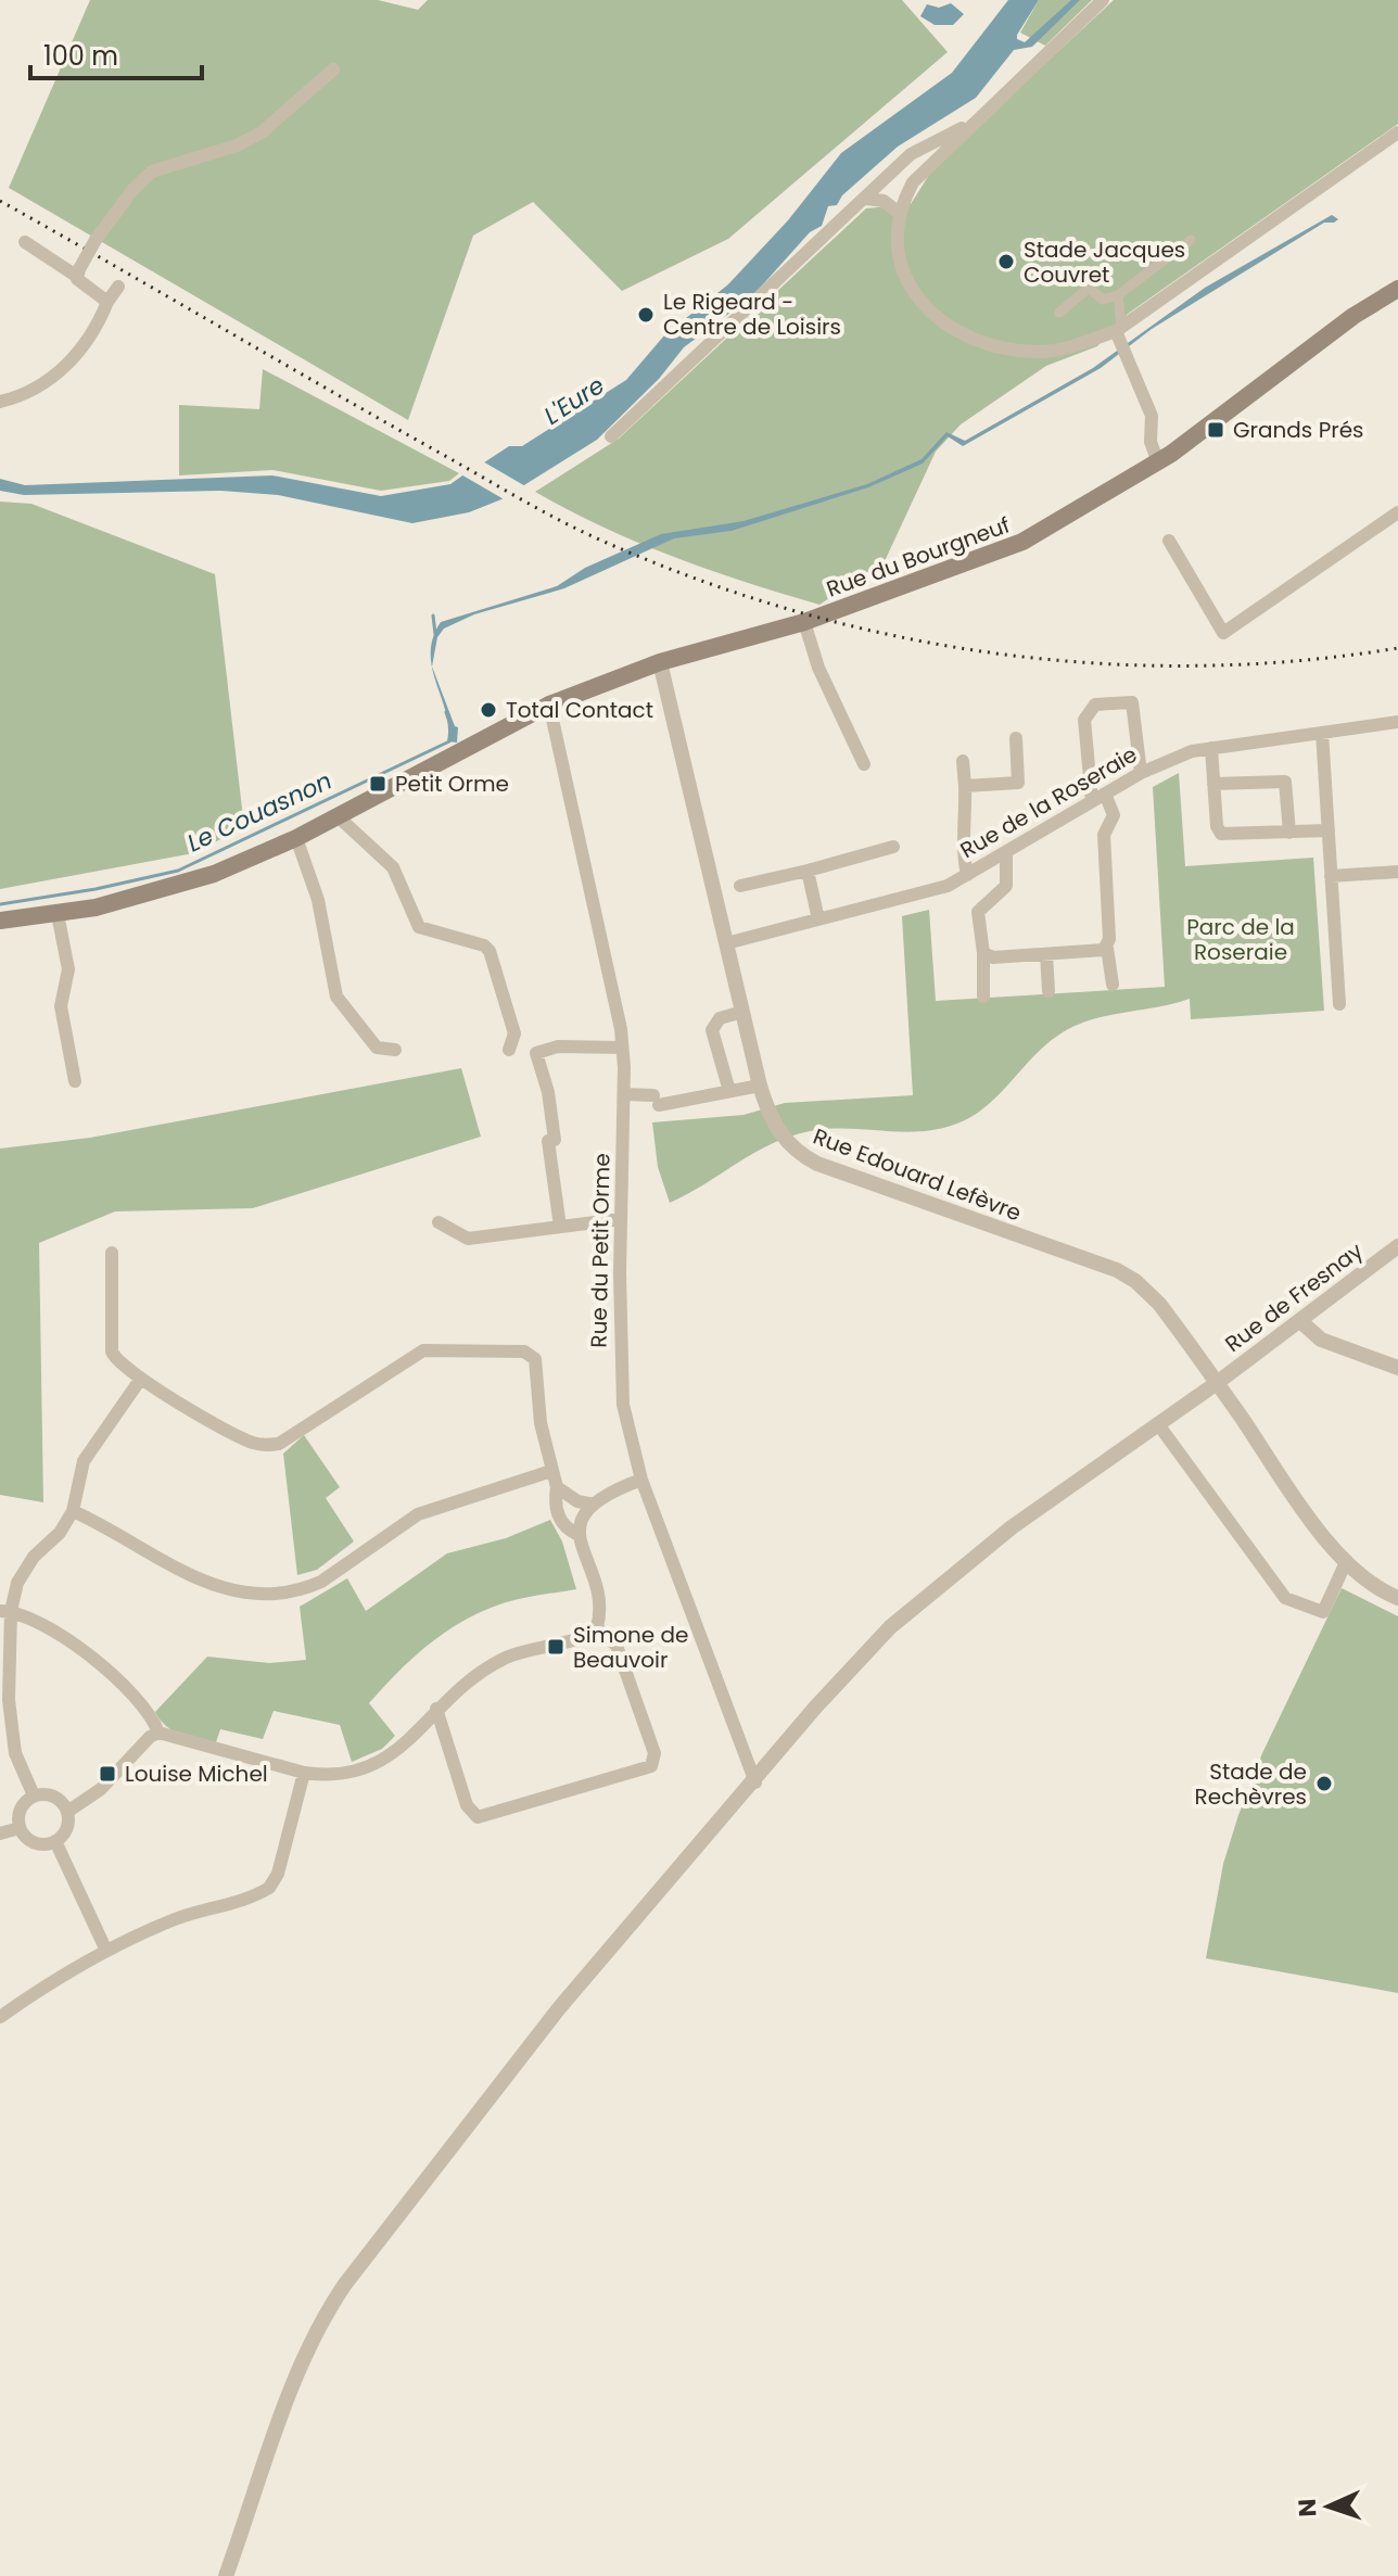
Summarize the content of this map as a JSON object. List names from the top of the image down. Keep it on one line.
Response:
{"streets":{"main road":["Rue du Bourgneuf"],"street":["Rue de la Roseraie","Rue Edouard Lefèvre","Rue du Petit Orme","Rue de Fresnay"]},"crossings":[["Rue du Bourgneuf","Rue Edouard Lefèvre"],["Rue du Bourgneuf","Rue du Petit Orme"],["Rue de la Roseraie","Rue Edouard Lefèvre"],["Rue Edouard Lefèvre","Rue de Fresnay"],["Rue du Petit Orme","Rue de Fresnay"]],"water":["L'Eure","Le Couasnon"],"parks":["Parc de la Roseraie"],"places":{"other":["Stade Jacques Couvret","Le Rigeard - Centre de Loisirs","Total Contact","Stade de Rechèvres"],"transit":["Grands Prés","Petit Orme","Simone de Beauvoir","Louise Michel"]},"scale_bar":"100 m","north":"left"}
